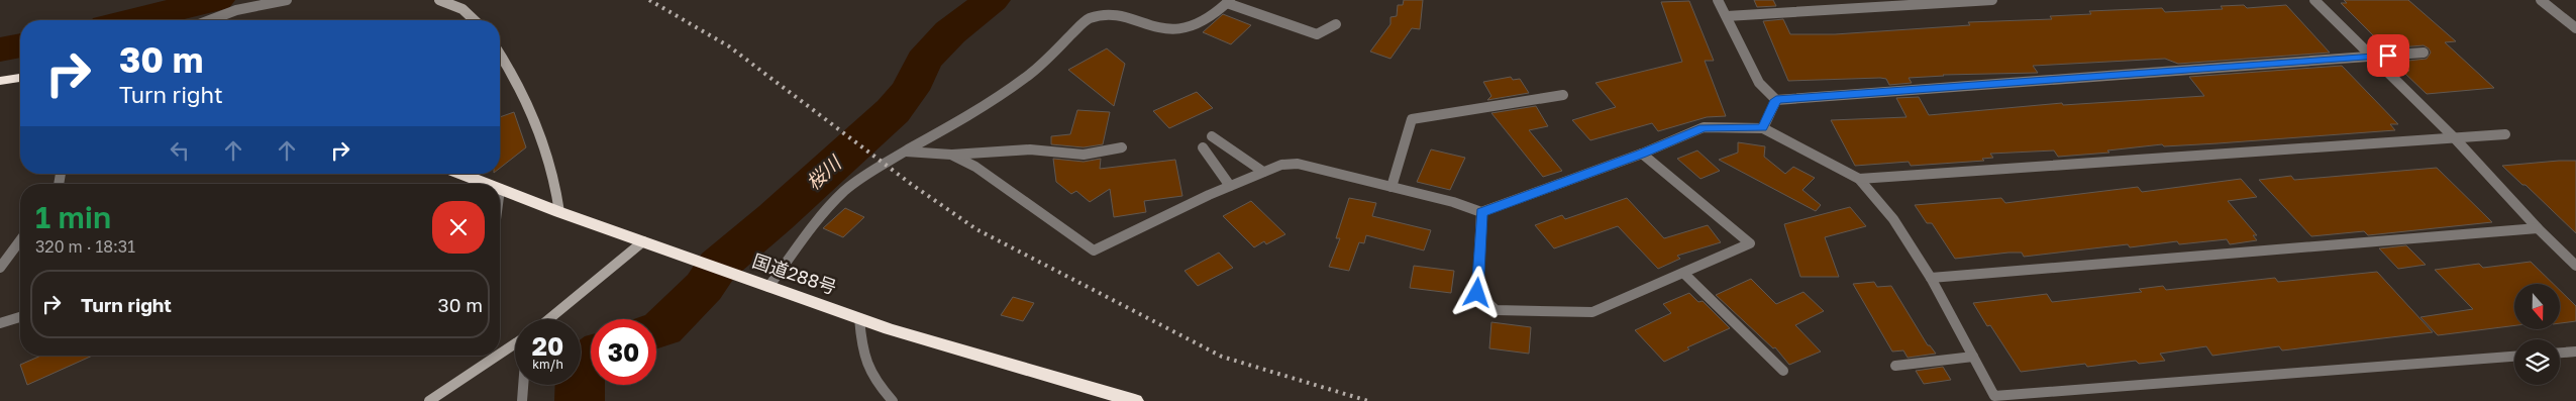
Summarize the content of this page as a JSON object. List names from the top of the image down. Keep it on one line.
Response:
{"streets":{"highway":["国道288号"]},"water":["桜川"],"north":"bottom","page":{"turn":["30 m","Turn right"],"heading":["1 min","320 m · 18:31"],"list":[{"name":"Turn right","value":"30 m"}],"speed":"20 km/h","limit":"30"}}
